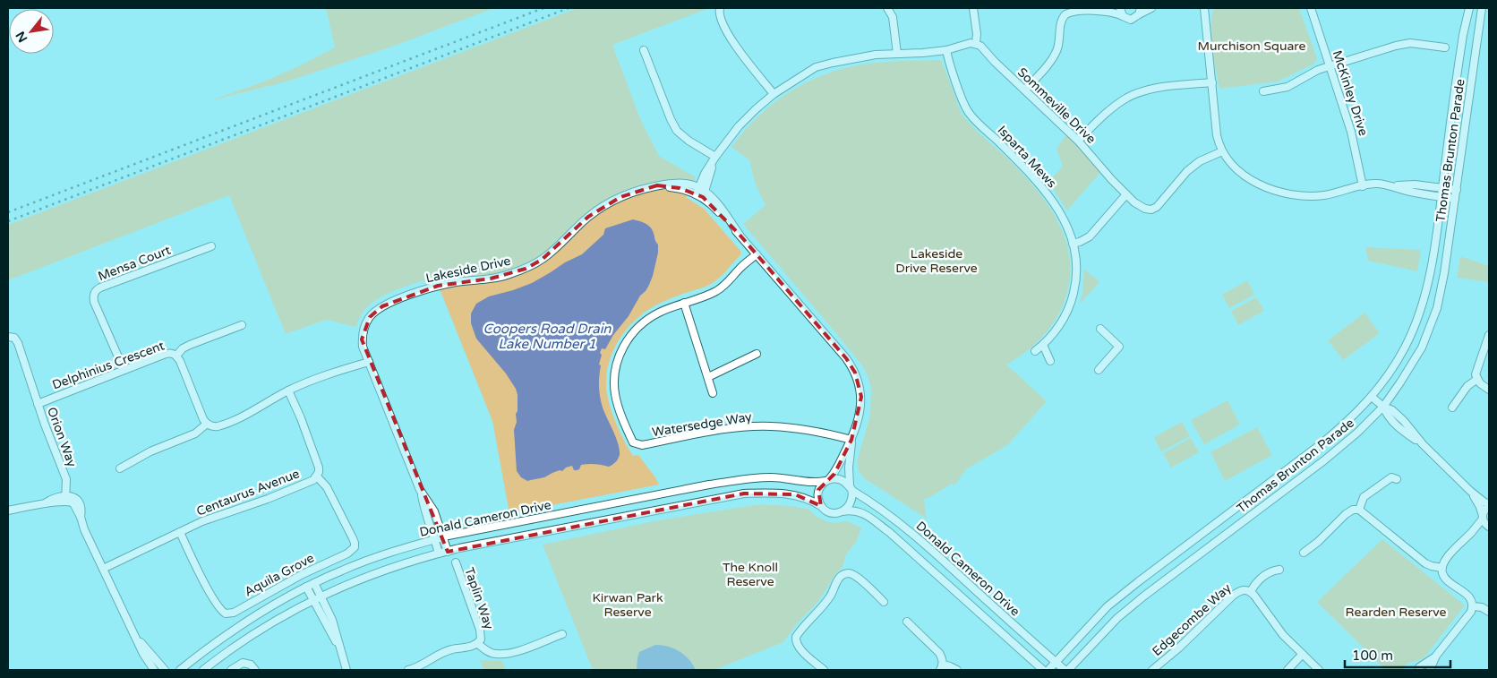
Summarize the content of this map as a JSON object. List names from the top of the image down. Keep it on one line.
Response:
{"streets":{"street":["McKinley Drive","Sommeville Drive","Thomas Brunton Parade","Isparta Mews","Mensa Court","Lakeside Drive","Delphinius Crescent","Watersedge Way","Orion Way","Centaurus Avenue","Donald Cameron Drive","Aquila Grove","Taplin Way","Edgecombe Way"]},"crossings":[["Thomas Brunton Parade","Donald Cameron Drive"],["Mensa Court","Delphinius Crescent"],["Lakeside Drive","Watersedge Way"],["Lakeside Drive","Donald Cameron Drive"],["Delphinius Crescent","Orion Way"],["Centaurus Avenue","Aquila Grove"]],"water":["Coopers Road Drain Lake Number 1"],"parks":["Murchison Square","Lakeside Drive Reserve","The Knoll Reserve","Kirwan Park Reserve","Rearden Reserve"],"scale_bar":"100 m","north":"bottom left"}
